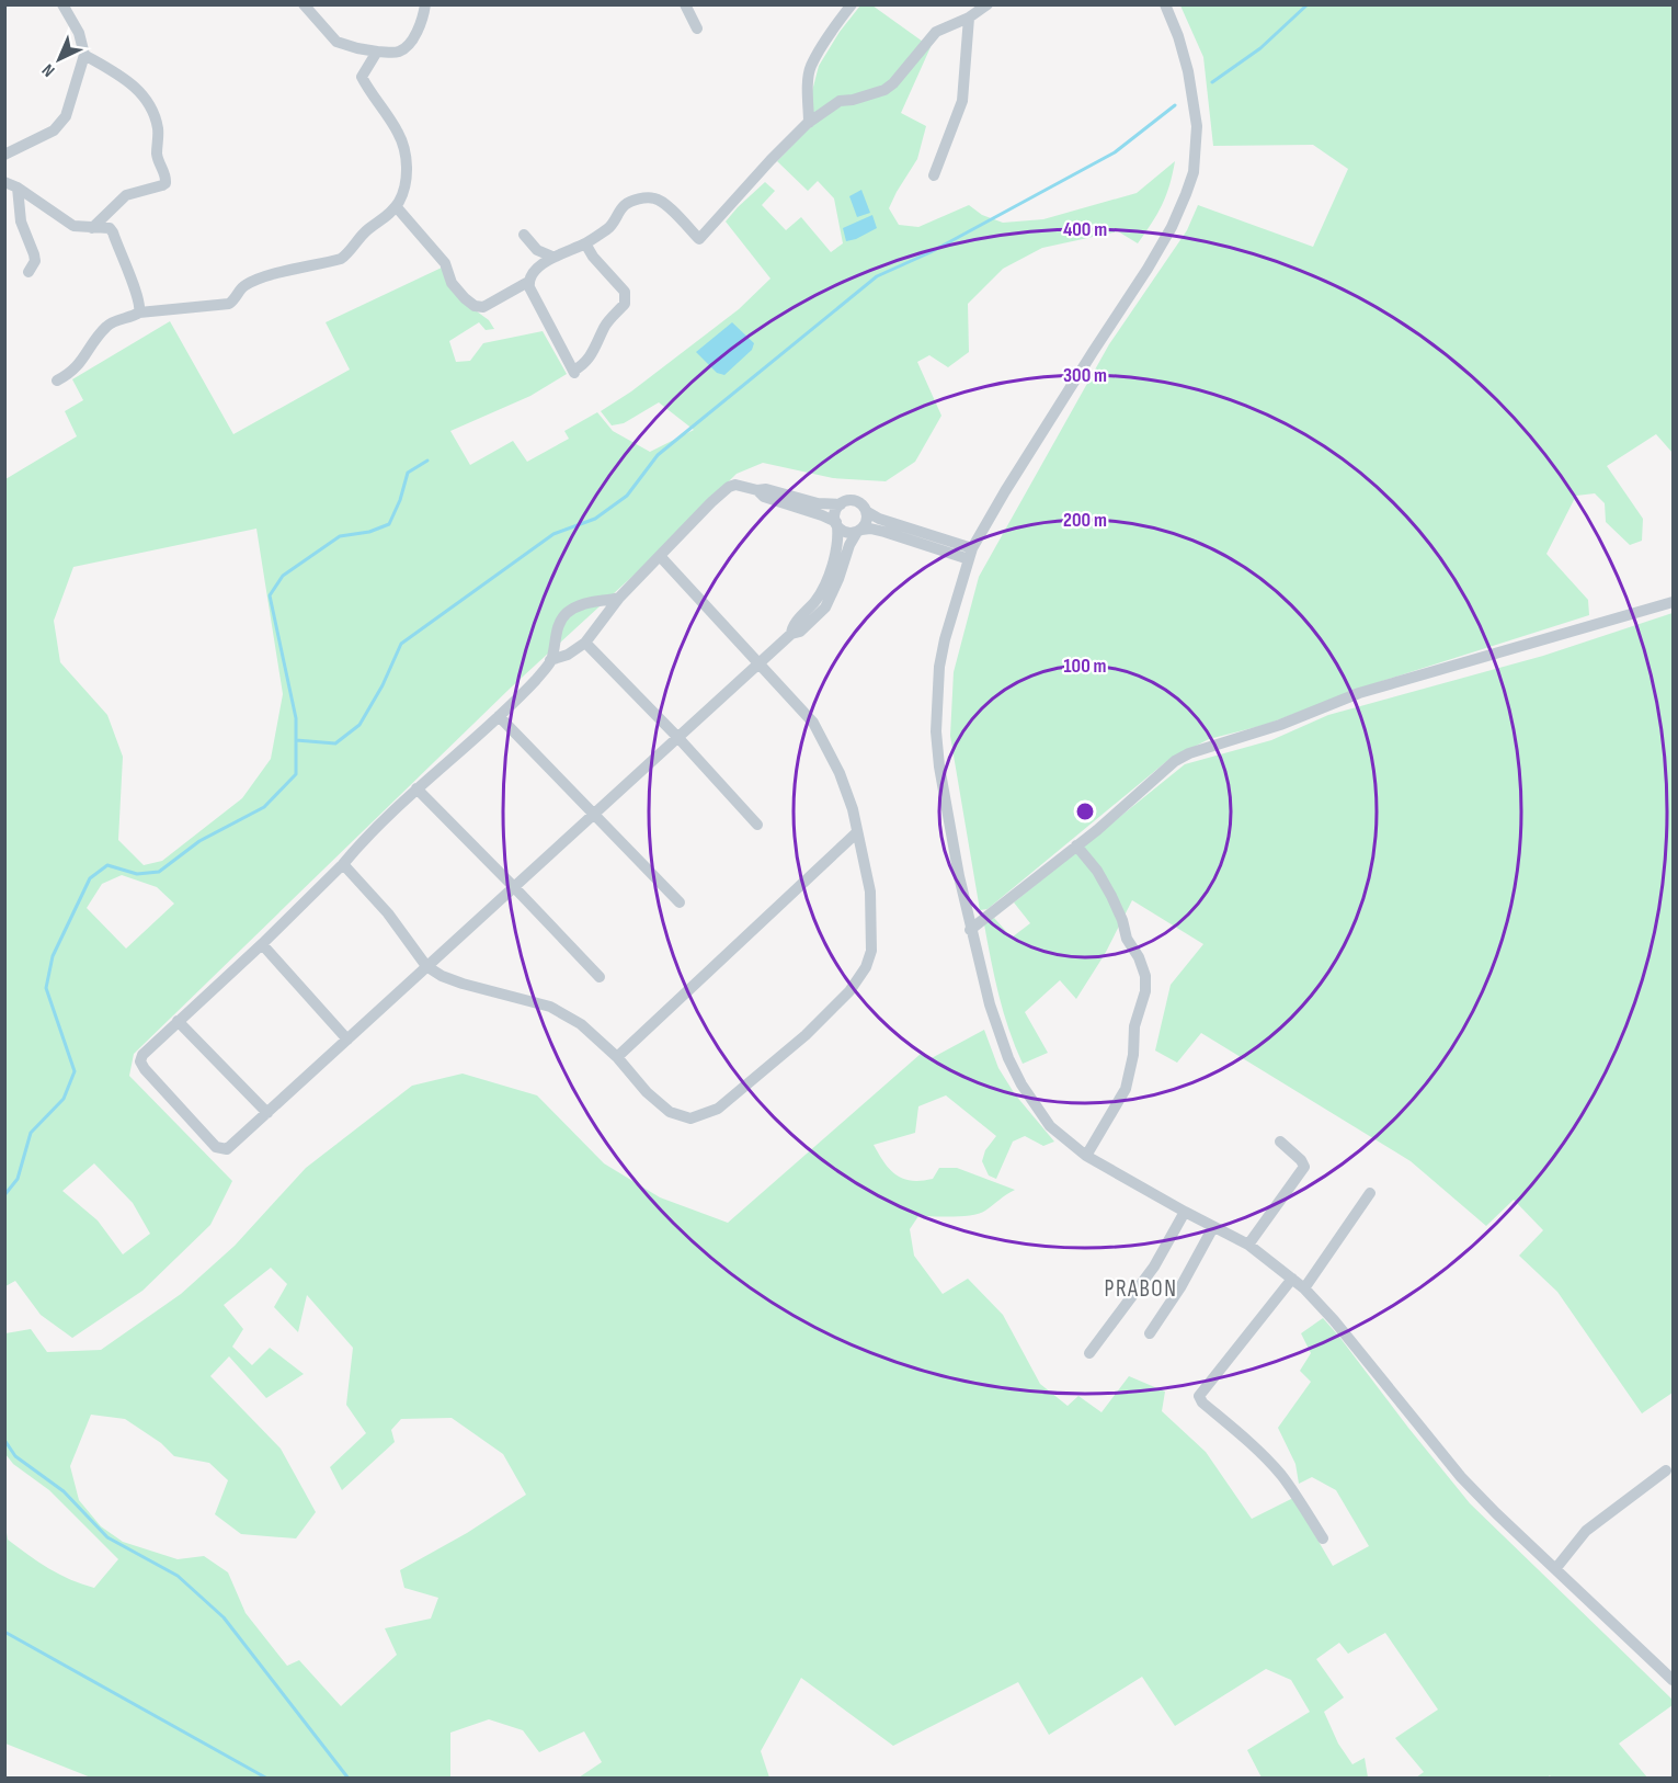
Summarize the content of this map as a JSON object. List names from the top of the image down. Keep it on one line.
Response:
{"districts":["PRABON"],"north":"bottom left","rings":["400 m","300 m","200 m","100 m"]}
